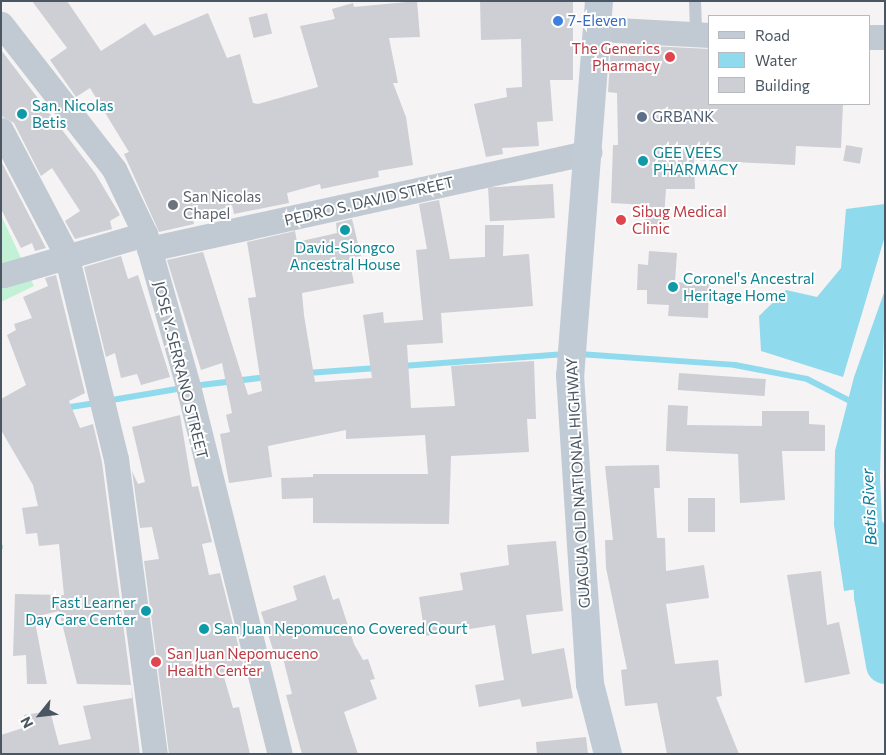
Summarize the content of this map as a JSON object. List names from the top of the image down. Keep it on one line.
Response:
{"streets":{"main road":["GUAGUA OLD NATIONAL HIGHWAY"],"street":["PEDRO S. DAVID STREET","JOSE Y. SERRANO STREET"]},"crossings":[["PEDRO S. DAVID STREET","JOSE Y. SERRANO STREET"],["PEDRO S. DAVID STREET","GUAGUA OLD NATIONAL HIGHWAY"]],"water":["Betis River"],"places":["7-Eleven","The Generics Pharmacy","San. Nicolas Betis","GRBANK","GEE VEES PHARMACY","San Nicolas Chapel","Sibug Medical Clinic","David-Siongco Ancestral House","Coronel's Ancestral Heritage Home","Fast Learner Day Care Center","San Juan Nepomuceno Covered Court","San Juan Nepomuceno Health Center"],"legend":["Road","Water","Building"],"north":"bottom left"}
